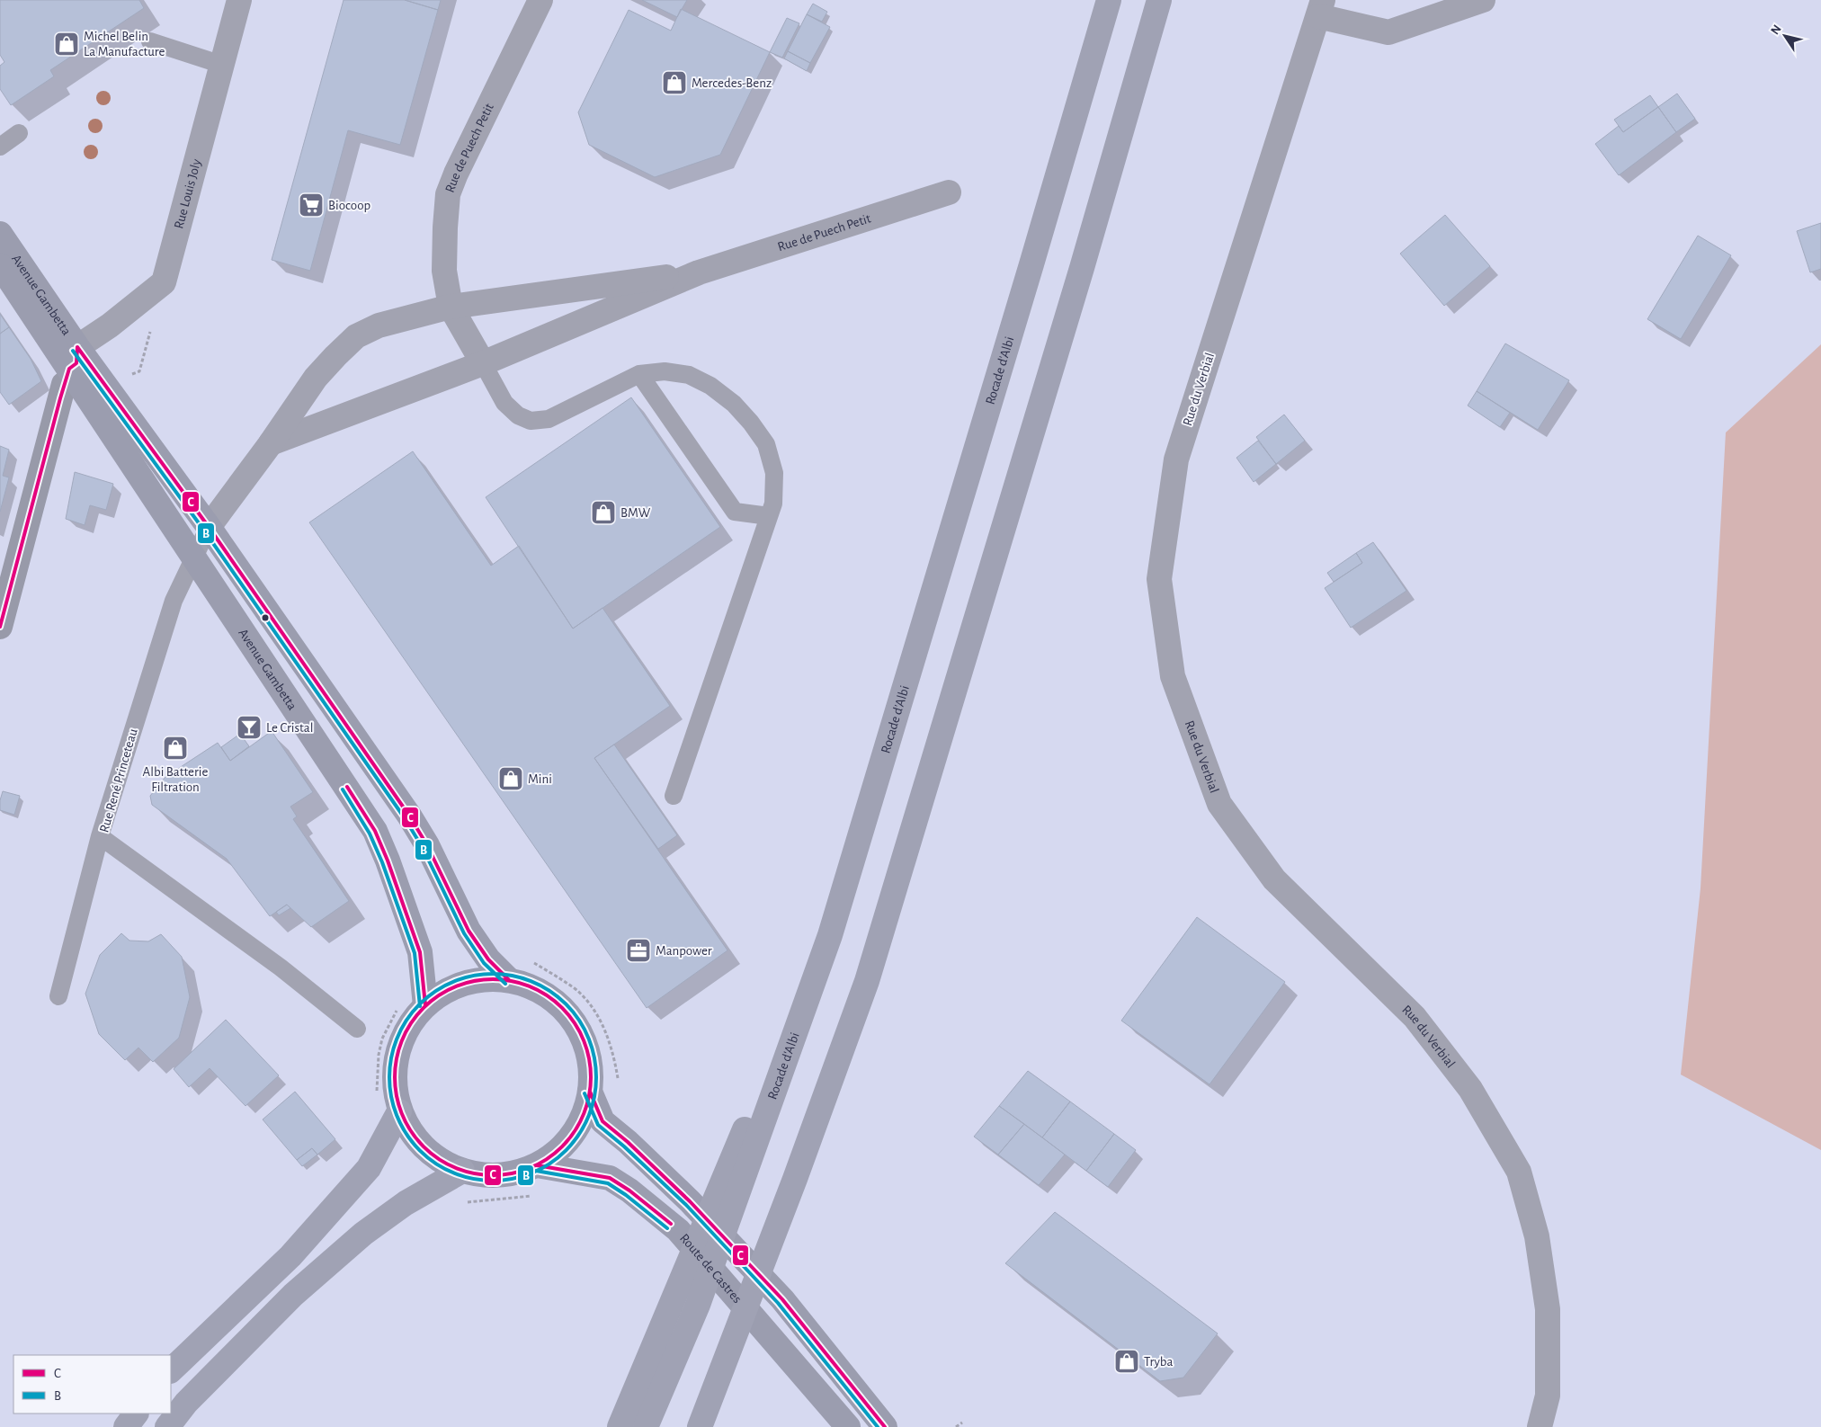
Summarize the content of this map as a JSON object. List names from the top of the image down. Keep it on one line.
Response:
{"streets":{"highway":["Rocade d'Albi"],"main road":["Avenue Gambetta","Route de Castres"],"street":["Rue de Puech Petit","Rue Louis Joly","Rue du Verbial"],"lane":["Rue René Princeteau"]},"crossings":[["Rue de Puech Petit","Avenue Gambetta"],["Rue de Puech Petit","Rue René Princeteau"],["Rue Louis Joly","Avenue Gambetta"],["Avenue Gambetta","Rue René Princeteau"]],"places":{"shop":["Michel Belin La Manufacture","Mercedes-Benz","BMW","Albi Batterie Filtration","Mini","Tryba"],"supermarket":["Biocoop"],"bar":["Le Cristal"],"office":["Manpower"]},"lines":["transit line C","transit line B"],"legend":["C","B"],"north":"top left"}
